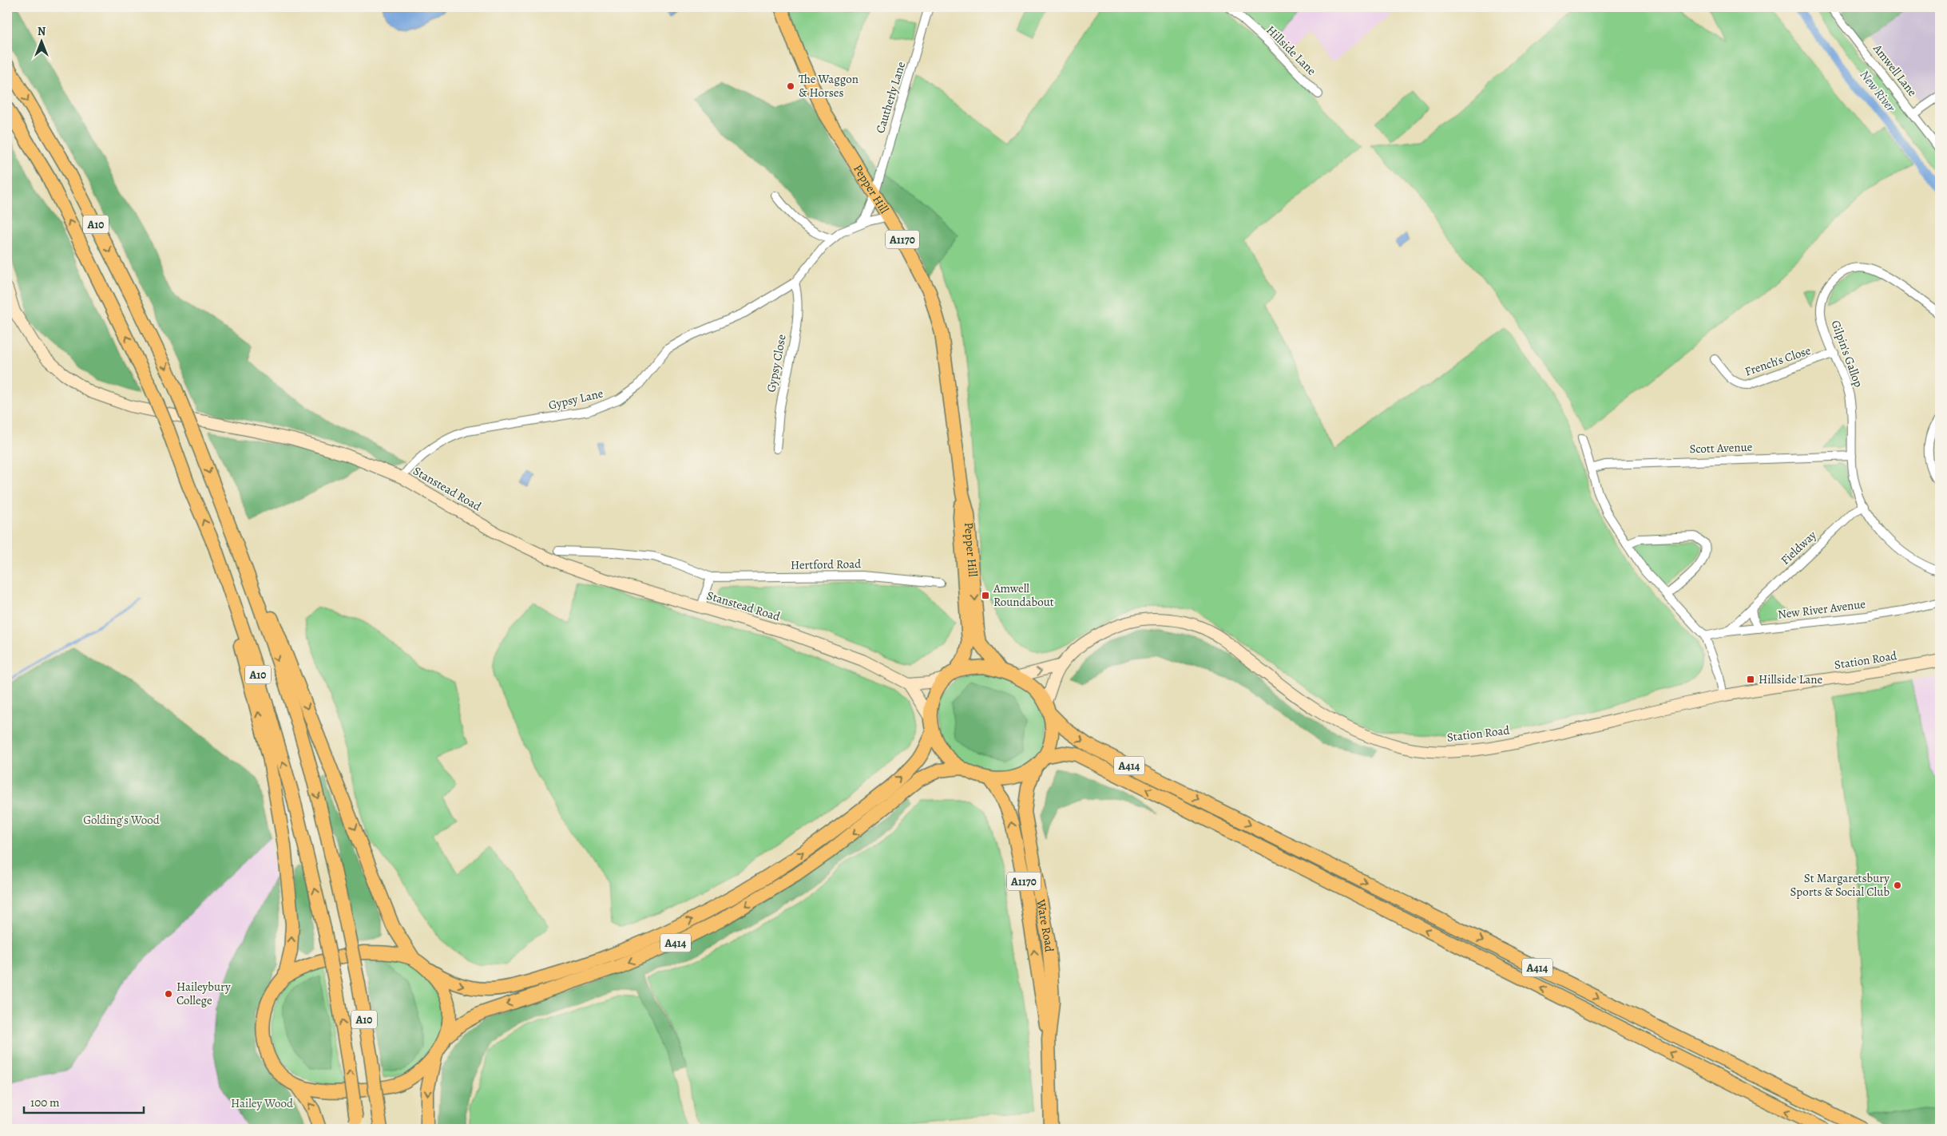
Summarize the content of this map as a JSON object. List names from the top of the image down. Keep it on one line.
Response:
{"streets":{"main road":["Pepper Hill","A10","A1170","Stanstead Road","Station Road","A414","Ware Road"],"street":["Hillside Lane","Amwell Lane","Cautherly Lane","Gilpin's Gallop","French's Close","Gypsy Close","Gypsy Lane","Scott Avenue","Fieldway","Hertford Road","New River Avenue"]},"crossings":[["Cautherly Lane","Pepper Hill"],["Pepper Hill","Gypsy Lane"],["Pepper Hill","Stanstead Road"],["Pepper Hill","Station Road"],["Pepper Hill","A414"],["Pepper Hill","Ware Road"],["Gilpin's Gallop","French's Close"],["Gilpin's Gallop","Scott Avenue"],["Gilpin's Gallop","Fieldway"],["Gypsy Close","Gypsy Lane"],["Gypsy Lane","Stanstead Road"],["Stanstead Road","Station Road"],["Stanstead Road","A414"],["Stanstead Road","Ware Road"],["Fieldway","New River Avenue"],["Station Road","A414"],["Station Road","Ware Road"],["A414","Ware Road"]],"water":["New River"],"parks":["Golding's Wood","Hailey Wood"],"places":{"other":["The Waggon & Horses","St Margaretsbury Sports & Social Club","Haileybury College"],"transit":["Amwell Roundabout","Hillside Lane"]},"scale_bar":"100 m","north":"top"}
